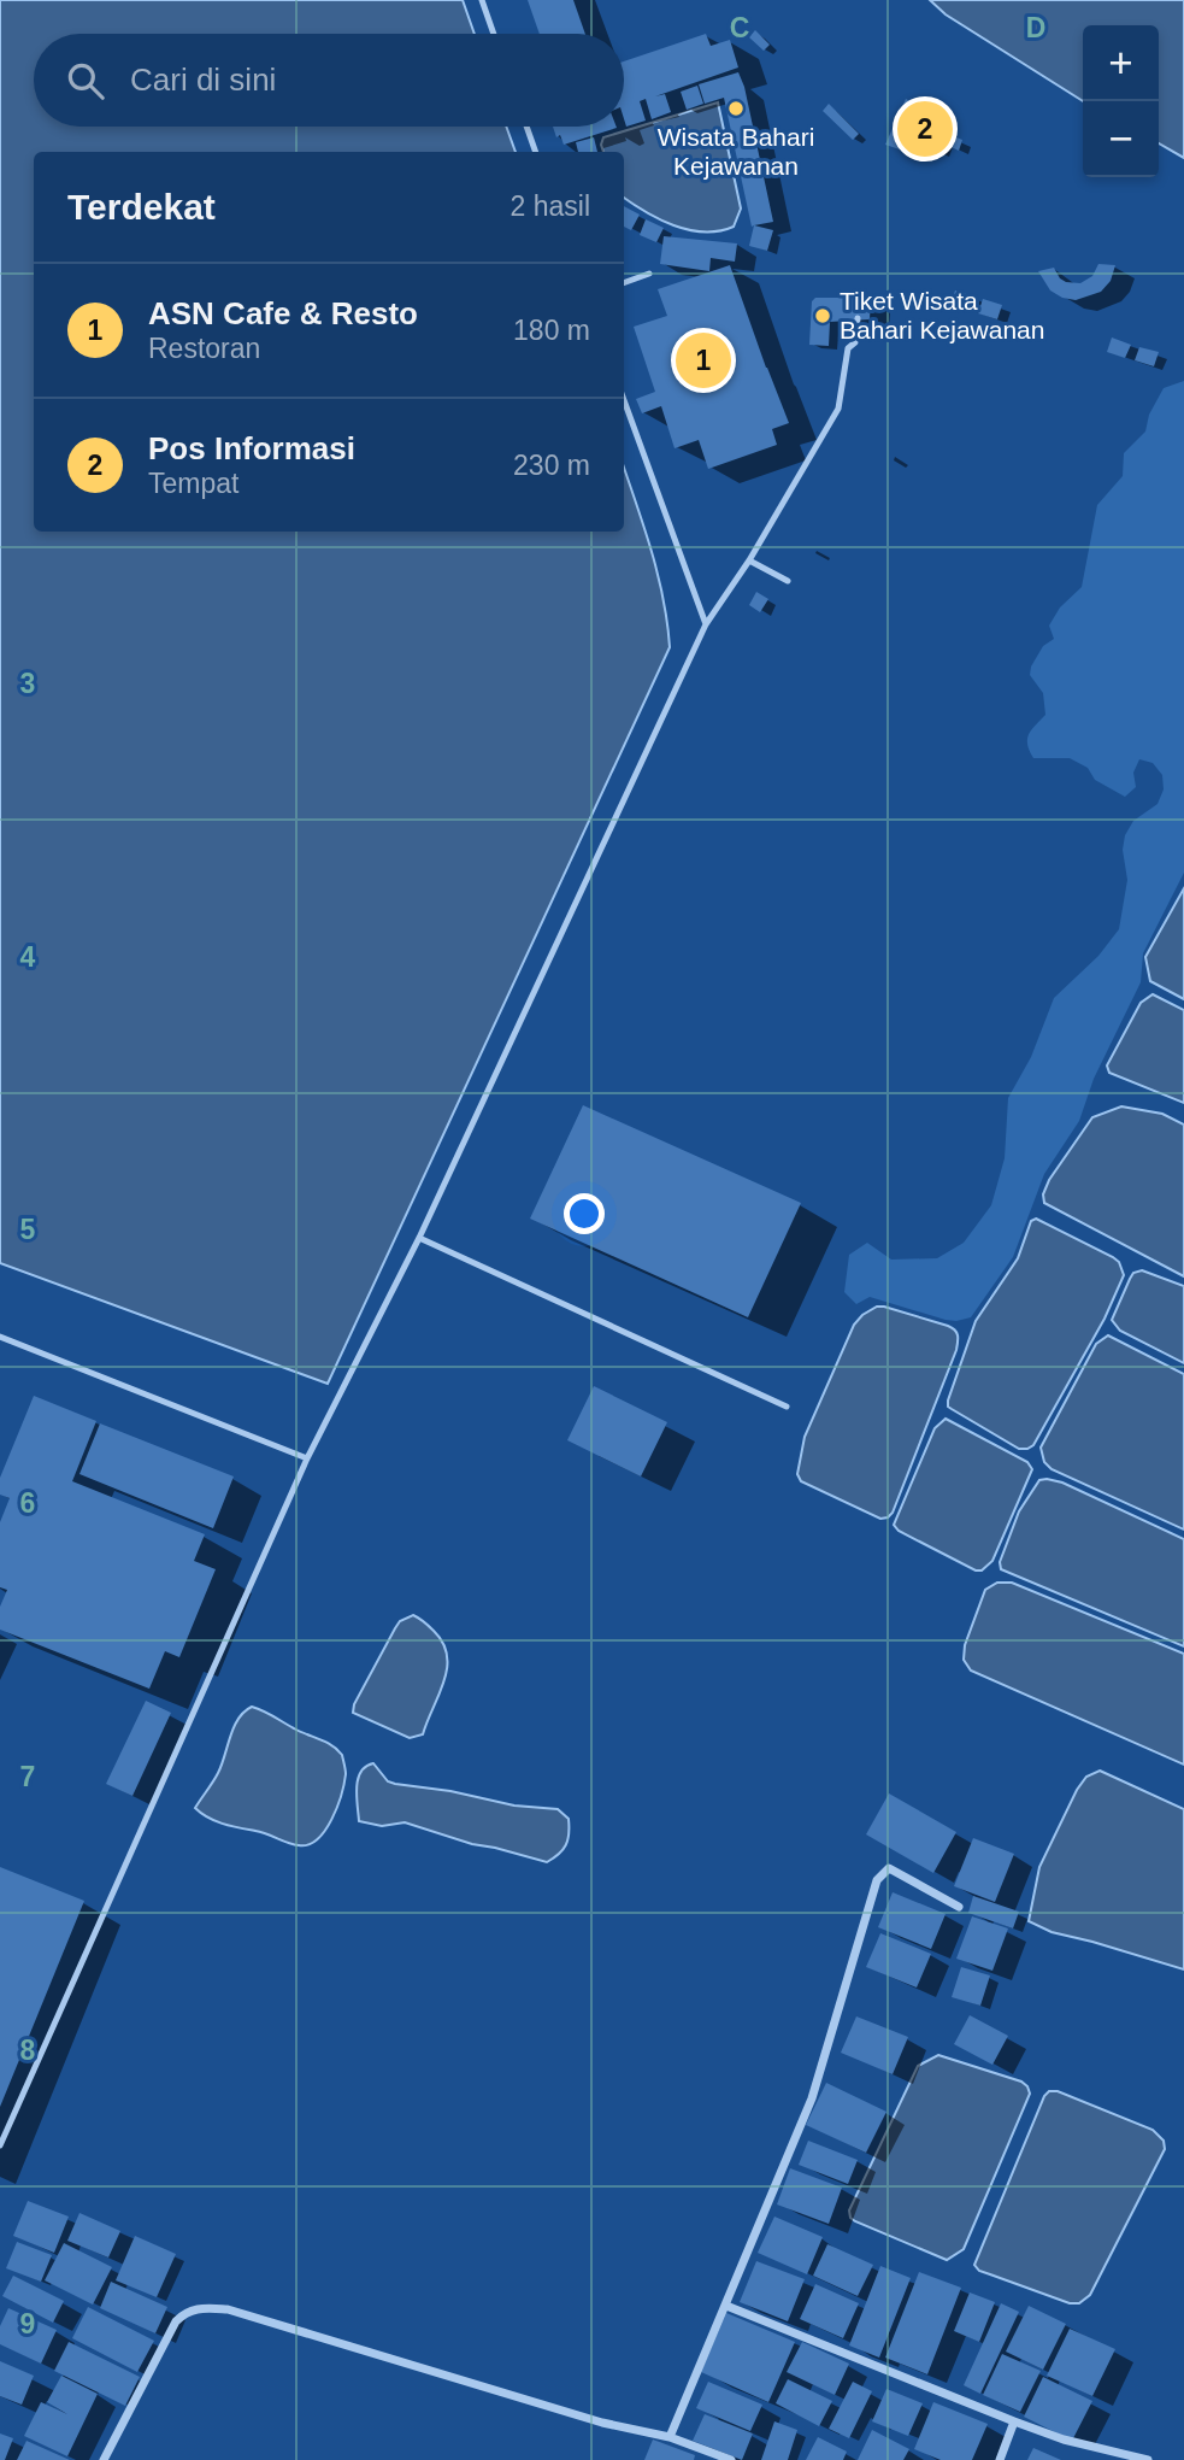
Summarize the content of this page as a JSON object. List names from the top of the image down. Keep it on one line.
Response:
{"places":["Wisata Bahari Kejawanan","Tiket Wisata Bahari Kejawanan"],"page":{"map_buttons":["+","−"],"search":"Cari di sini","pins":["2","1"],"heading":["Terdekat","2 hasil"],"list":[{"mark":"1","name":"ASN Cafe & Resto","note":"Restoran","value":"180 m"},{"mark":"2","name":"Pos Informasi","note":"Tempat","value":"230 m"}]},"grid":{"columns":["C","D"],"rows":["3","4","5","6","7","8","9"]}}
